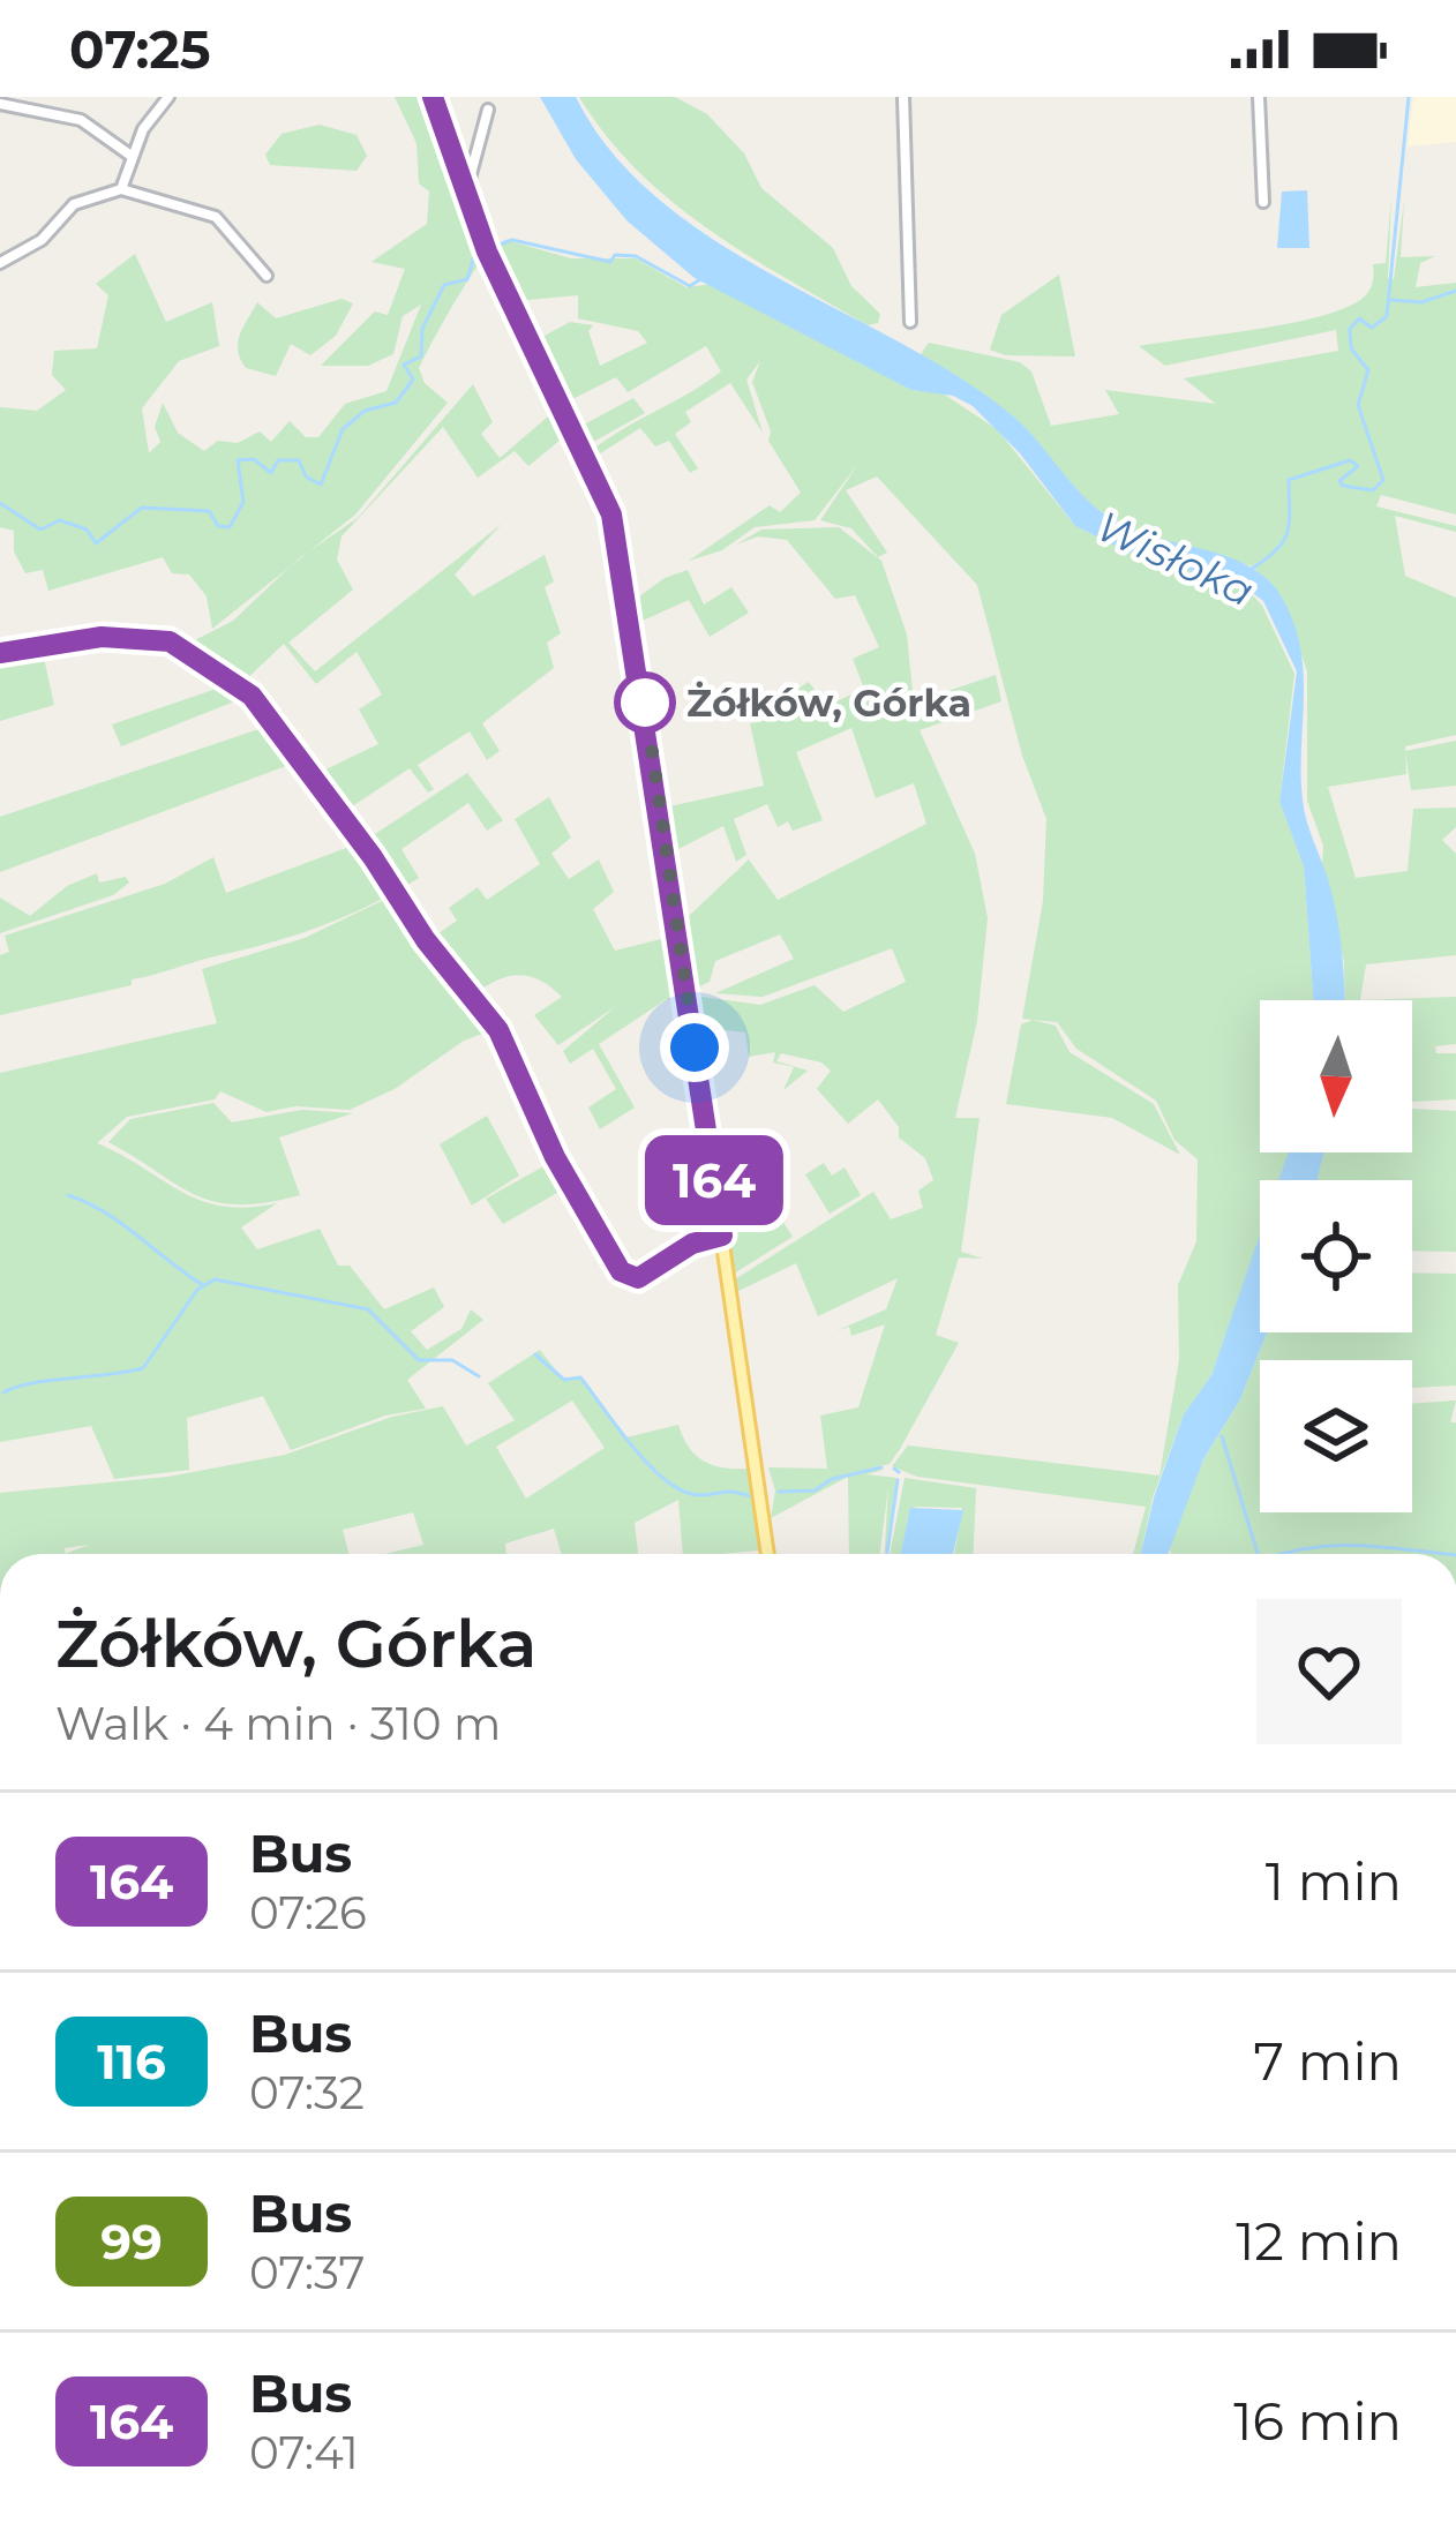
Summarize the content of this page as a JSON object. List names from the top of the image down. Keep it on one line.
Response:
{"water":["Wisłoka"],"places":["Żółków, Górka"],"lines":["bus line 164"],"north":"bottom","page":{"status":"07:25","on_map":"164","heading":["Żółków, Górka","Walk · 4 min · 310 m"],"list":[{"mark":"164","name":"Bus","note":"07:26","value":"1 min"},{"mark":"116","name":"Bus","note":"07:32","value":"7 min"},{"mark":"99","name":"Bus","note":"07:37","value":"12 min"},{"mark":"164","name":"Bus","note":"07:41","value":"16 min"}]}}
